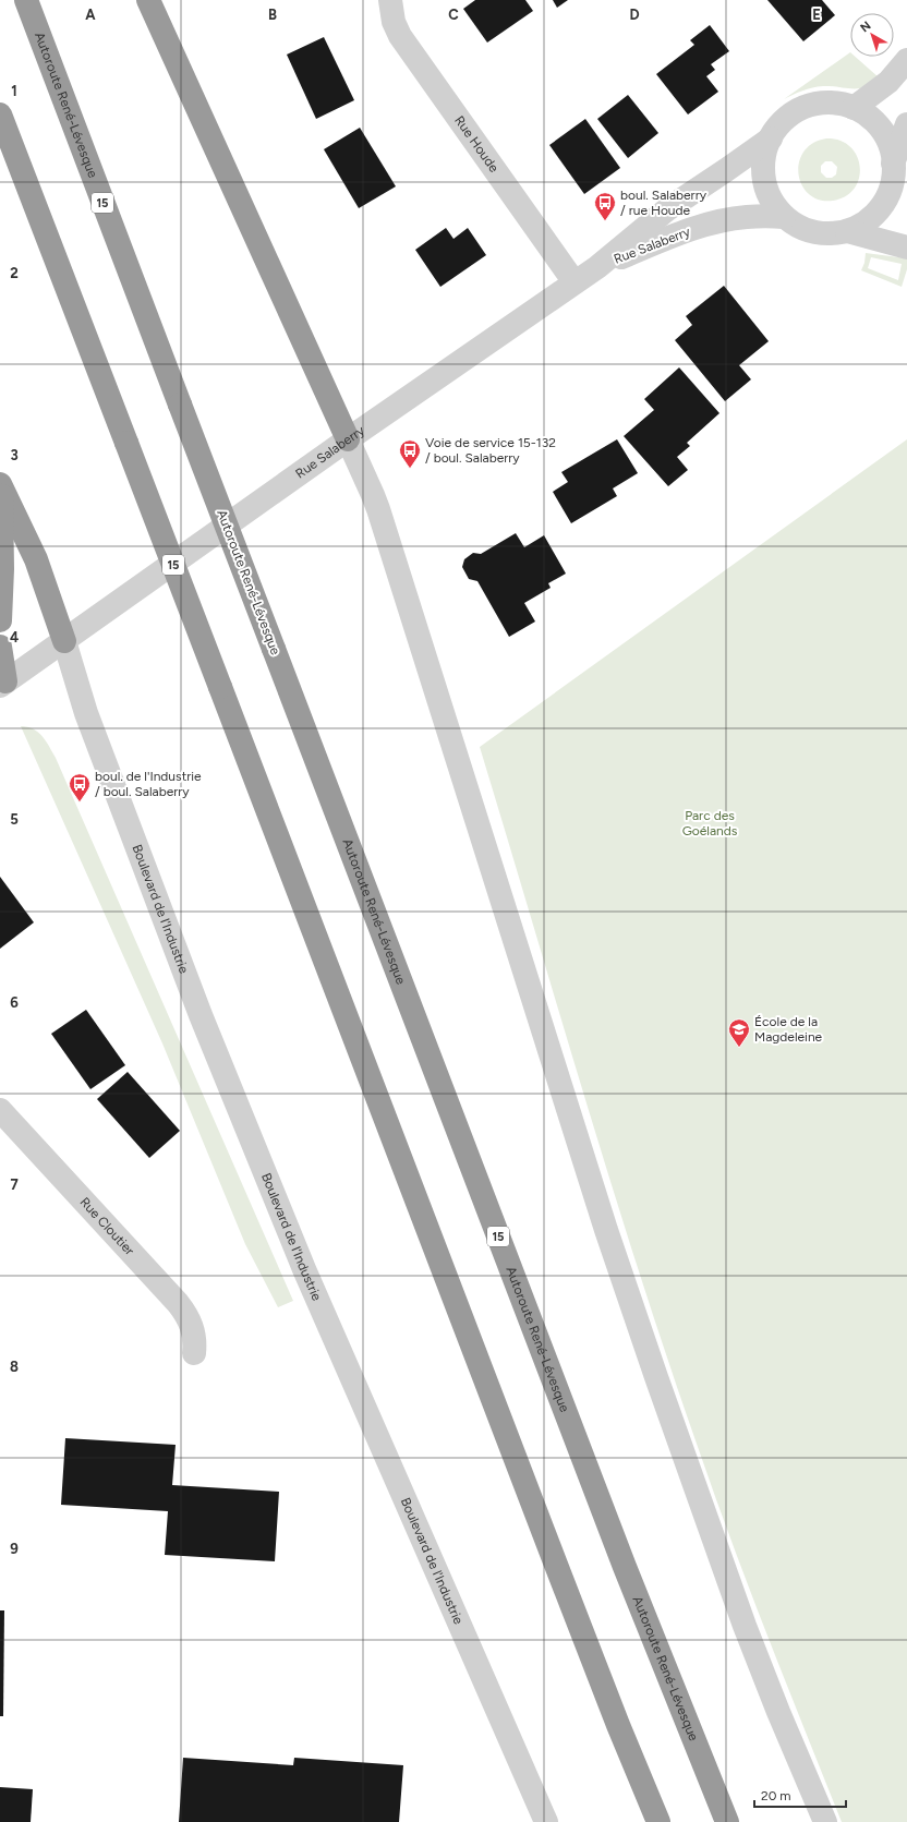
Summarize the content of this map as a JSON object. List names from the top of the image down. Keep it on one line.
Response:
{"streets":{"highway":["Autoroute René-Lévesque","15"],"street":["Rue Houde","Rue Salaberry","Boulevard de l'Industrie","Rue Cloutier"]},"crossings":[["Rue Houde","Rue Salaberry"],["Rue Salaberry","Boulevard de l'Industrie"]],"parks":["Parc des Goélands"],"places":{"bus stop":["boul. Salaberry / rue Houde","Voie de service 15-132 / boul. Salaberry","boul. de l'Industrie / boul. Salaberry"],"school or university":["École de la Magdeleine"]},"scale_bar":"20 m","north":"top left","grid":{"columns":["A","B","C","D","E"],"rows":["1","2","3","4","5","6","7","8","9"]}}
